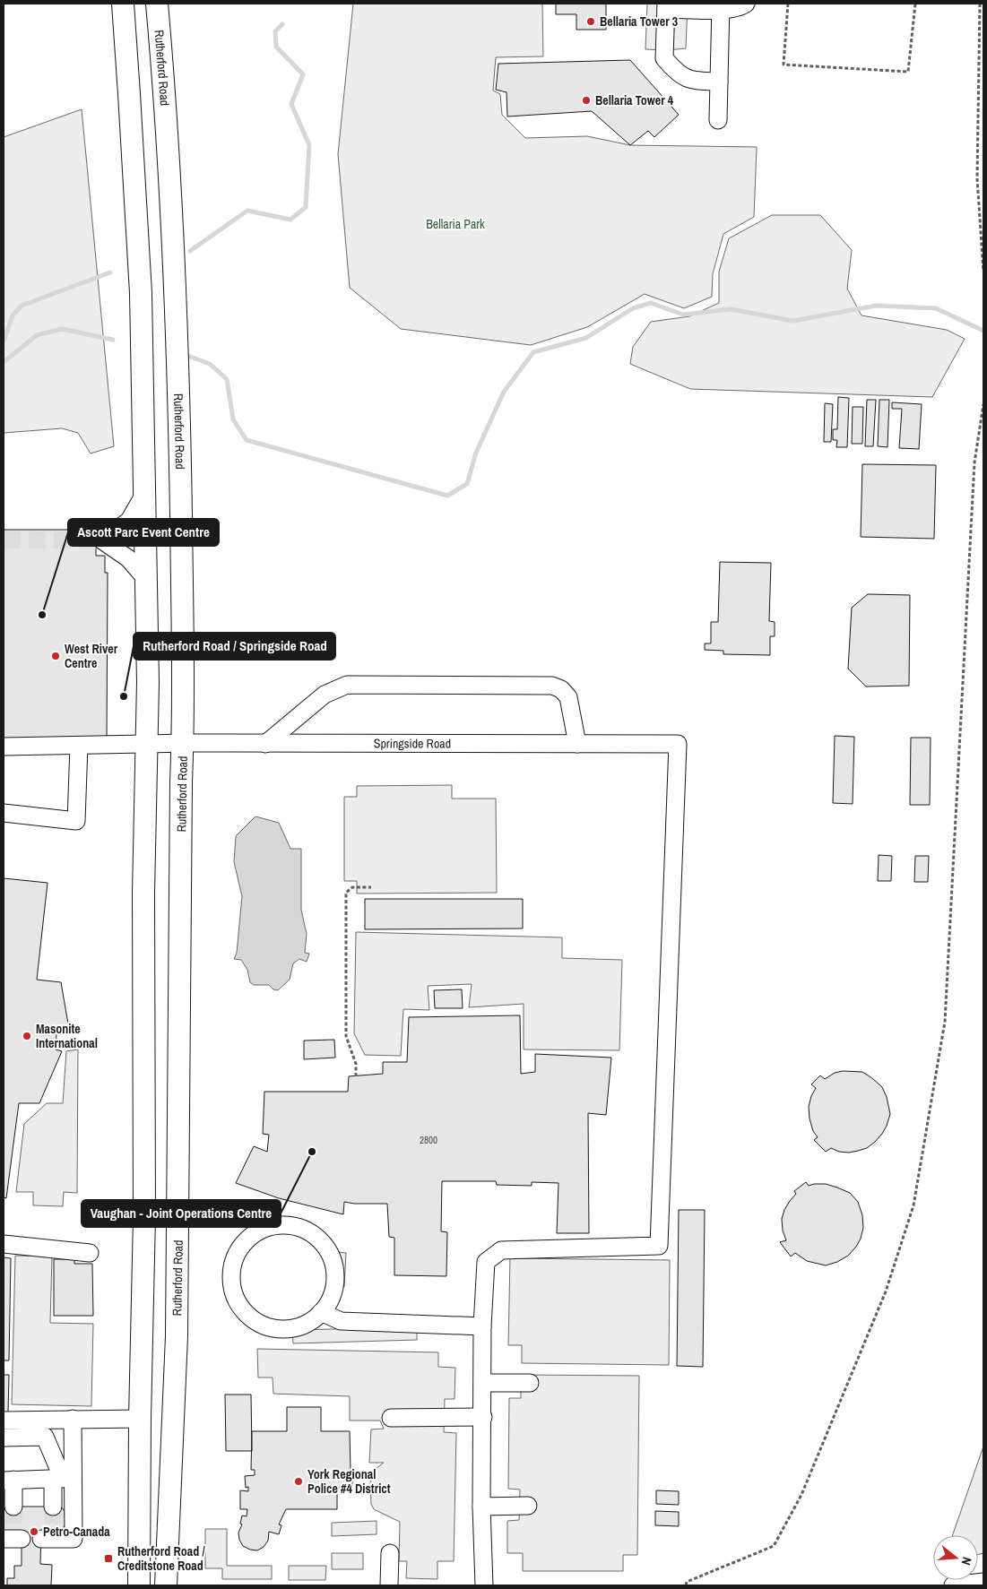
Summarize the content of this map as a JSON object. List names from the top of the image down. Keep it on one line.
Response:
{"streets":{"main road":["Rutherford Road"],"street":["Springside Road"]},"crossings":[["Rutherford Road","Springside Road"]],"parks":["Bellaria Park"],"places":{"other":["Bellaria Tower 3","Bellaria Tower 4","Ascott Parc Event Centre","West River Centre","Rutherford Road / Springside Road","Masonite International","Vaughan - Joint Operations Centre","York Regional Police #4 District","Petro-Canada"],"transit":["Rutherford Road / Creditstone Road"]},"house_numbers":["2800"],"north":"right"}
